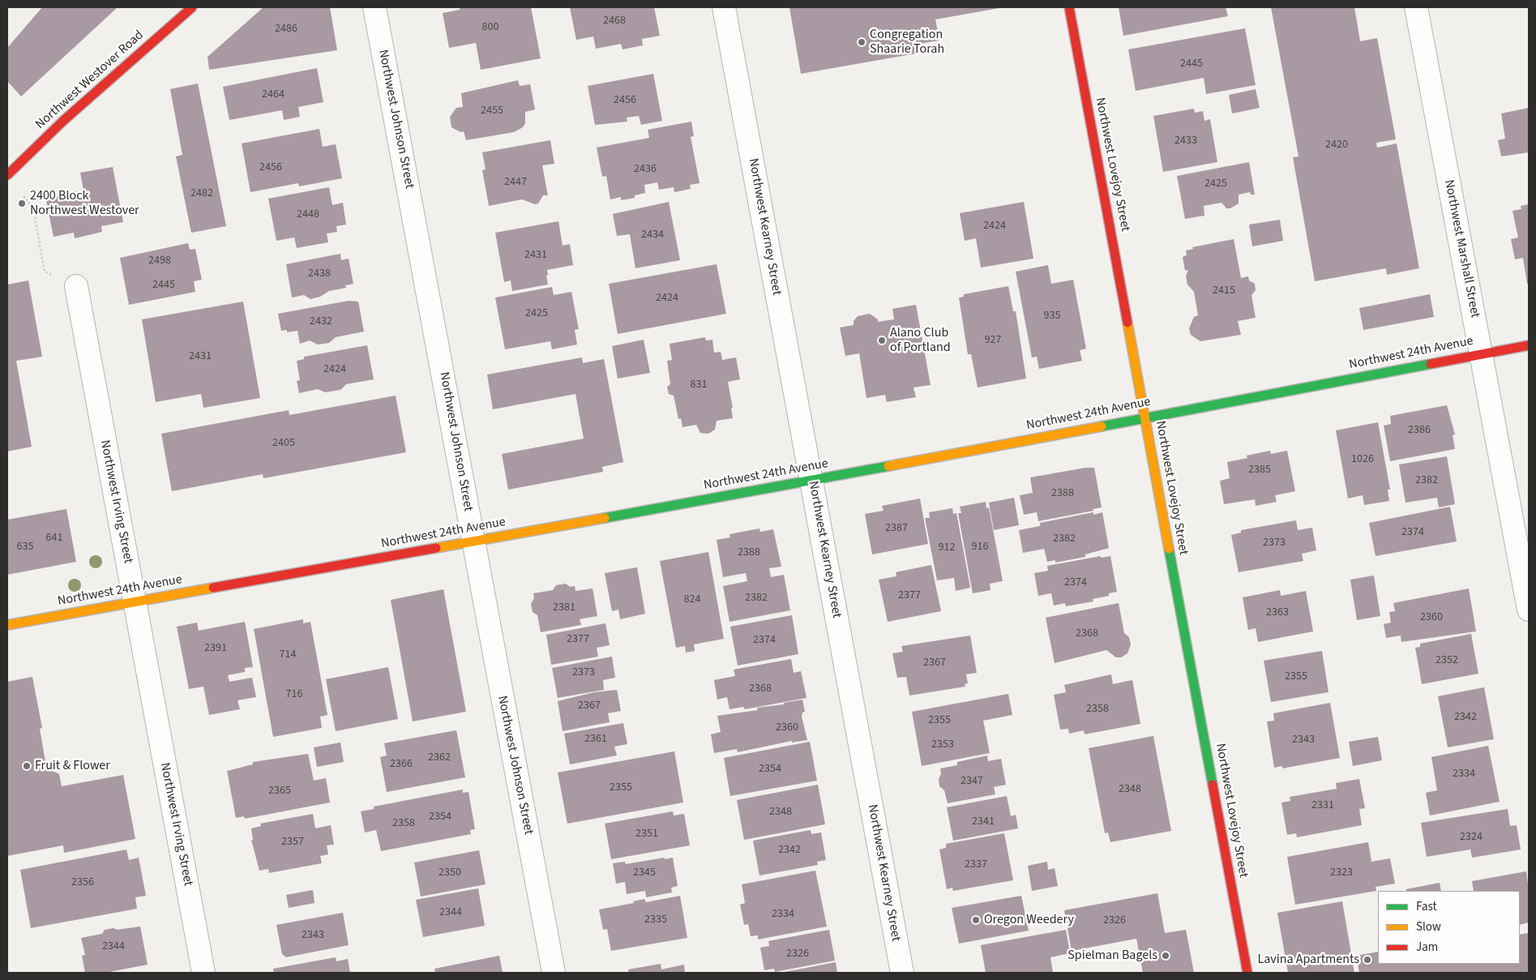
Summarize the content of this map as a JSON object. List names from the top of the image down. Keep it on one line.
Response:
{"streets":{"street":["Northwest Westover Road","Northwest Johnson Street","Northwest Lovejoy Street","Northwest Kearney Street","Northwest Marshall Street","Northwest 24th Avenue","Northwest Irving Street"]},"crossings":[["Northwest Johnson Street","Northwest 24th Avenue"],["Northwest Lovejoy Street","Northwest 24th Avenue"],["Northwest Kearney Street","Northwest 24th Avenue"],["Northwest Marshall Street","Northwest 24th Avenue"],["Northwest 24th Avenue","Northwest Irving Street"]],"places":["Congregation Shaarie Torah","2400 Block Northwest Westover","Alano Club of Portland","Fruit & Flower","Oregon Weedery","Spielman Bagels","Lavina Apartments"],"house_numbers":["2468","800","2486","2445","2464","2456","2455","2433","2420","2456","2436","2447","2425","2482","2448","2424","2434","2431","2498","2438","2445","2415","2424","2425","935","2432","927","2431","2424","831","2386","2405","1026","2385","2382","2388","2387","2374","641","2382","2373","635","916","912","2388","2374","2377","2382","824","2381","2363","2360","2368","2377","2374","2391","714","2352","2367","2373","2355","2368","716","2367","2358","2342","2355","2360","2361","2343","2353","2362","2366","2354","2334","2347","2355","2348","2365","2331","2348","2354","2341","2358","2351","2324","2357","2342","2337","2350","2345","2323","2356","2344","2334","2335","2326","2343","2344","2326"],"legend":["Fast","Slow","Jam"]}
